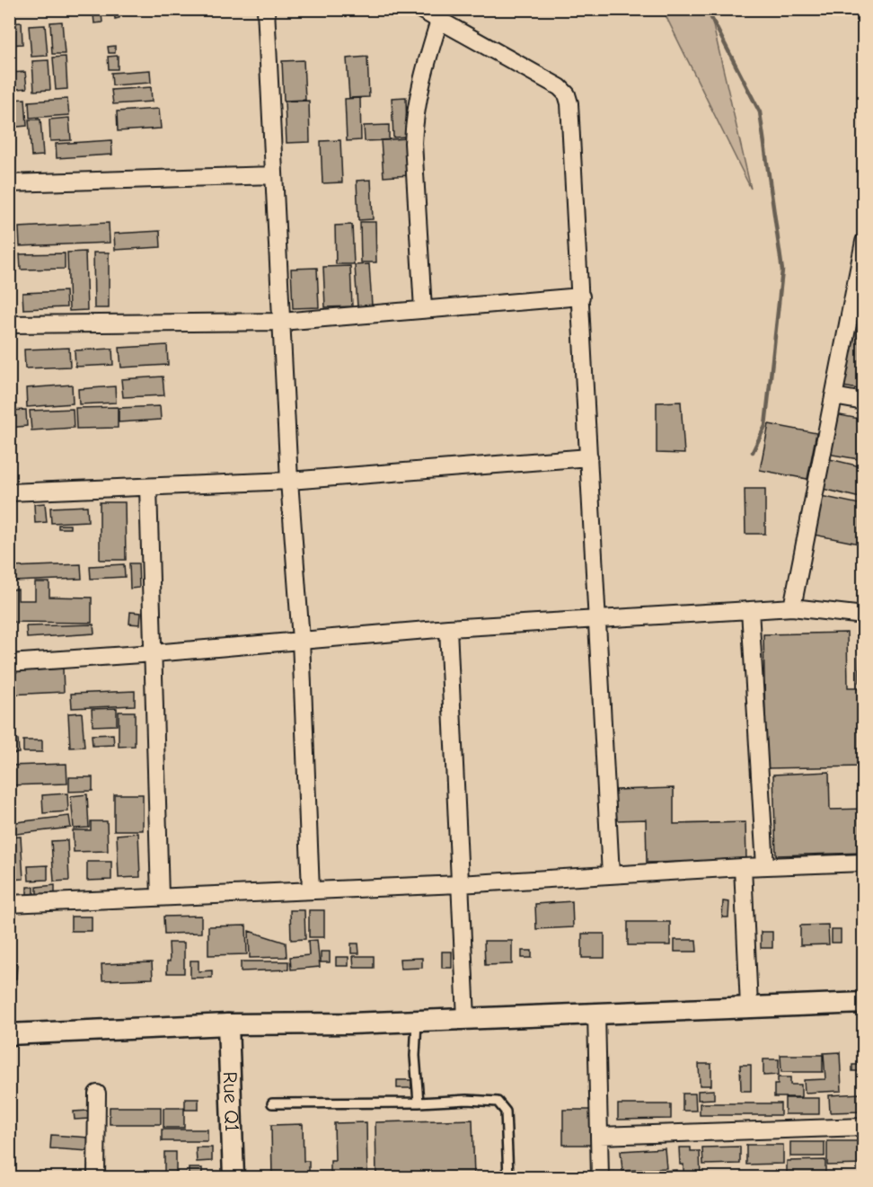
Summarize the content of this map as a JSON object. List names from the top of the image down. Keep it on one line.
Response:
{"streets":{"street":["Rue Q1"]}}
